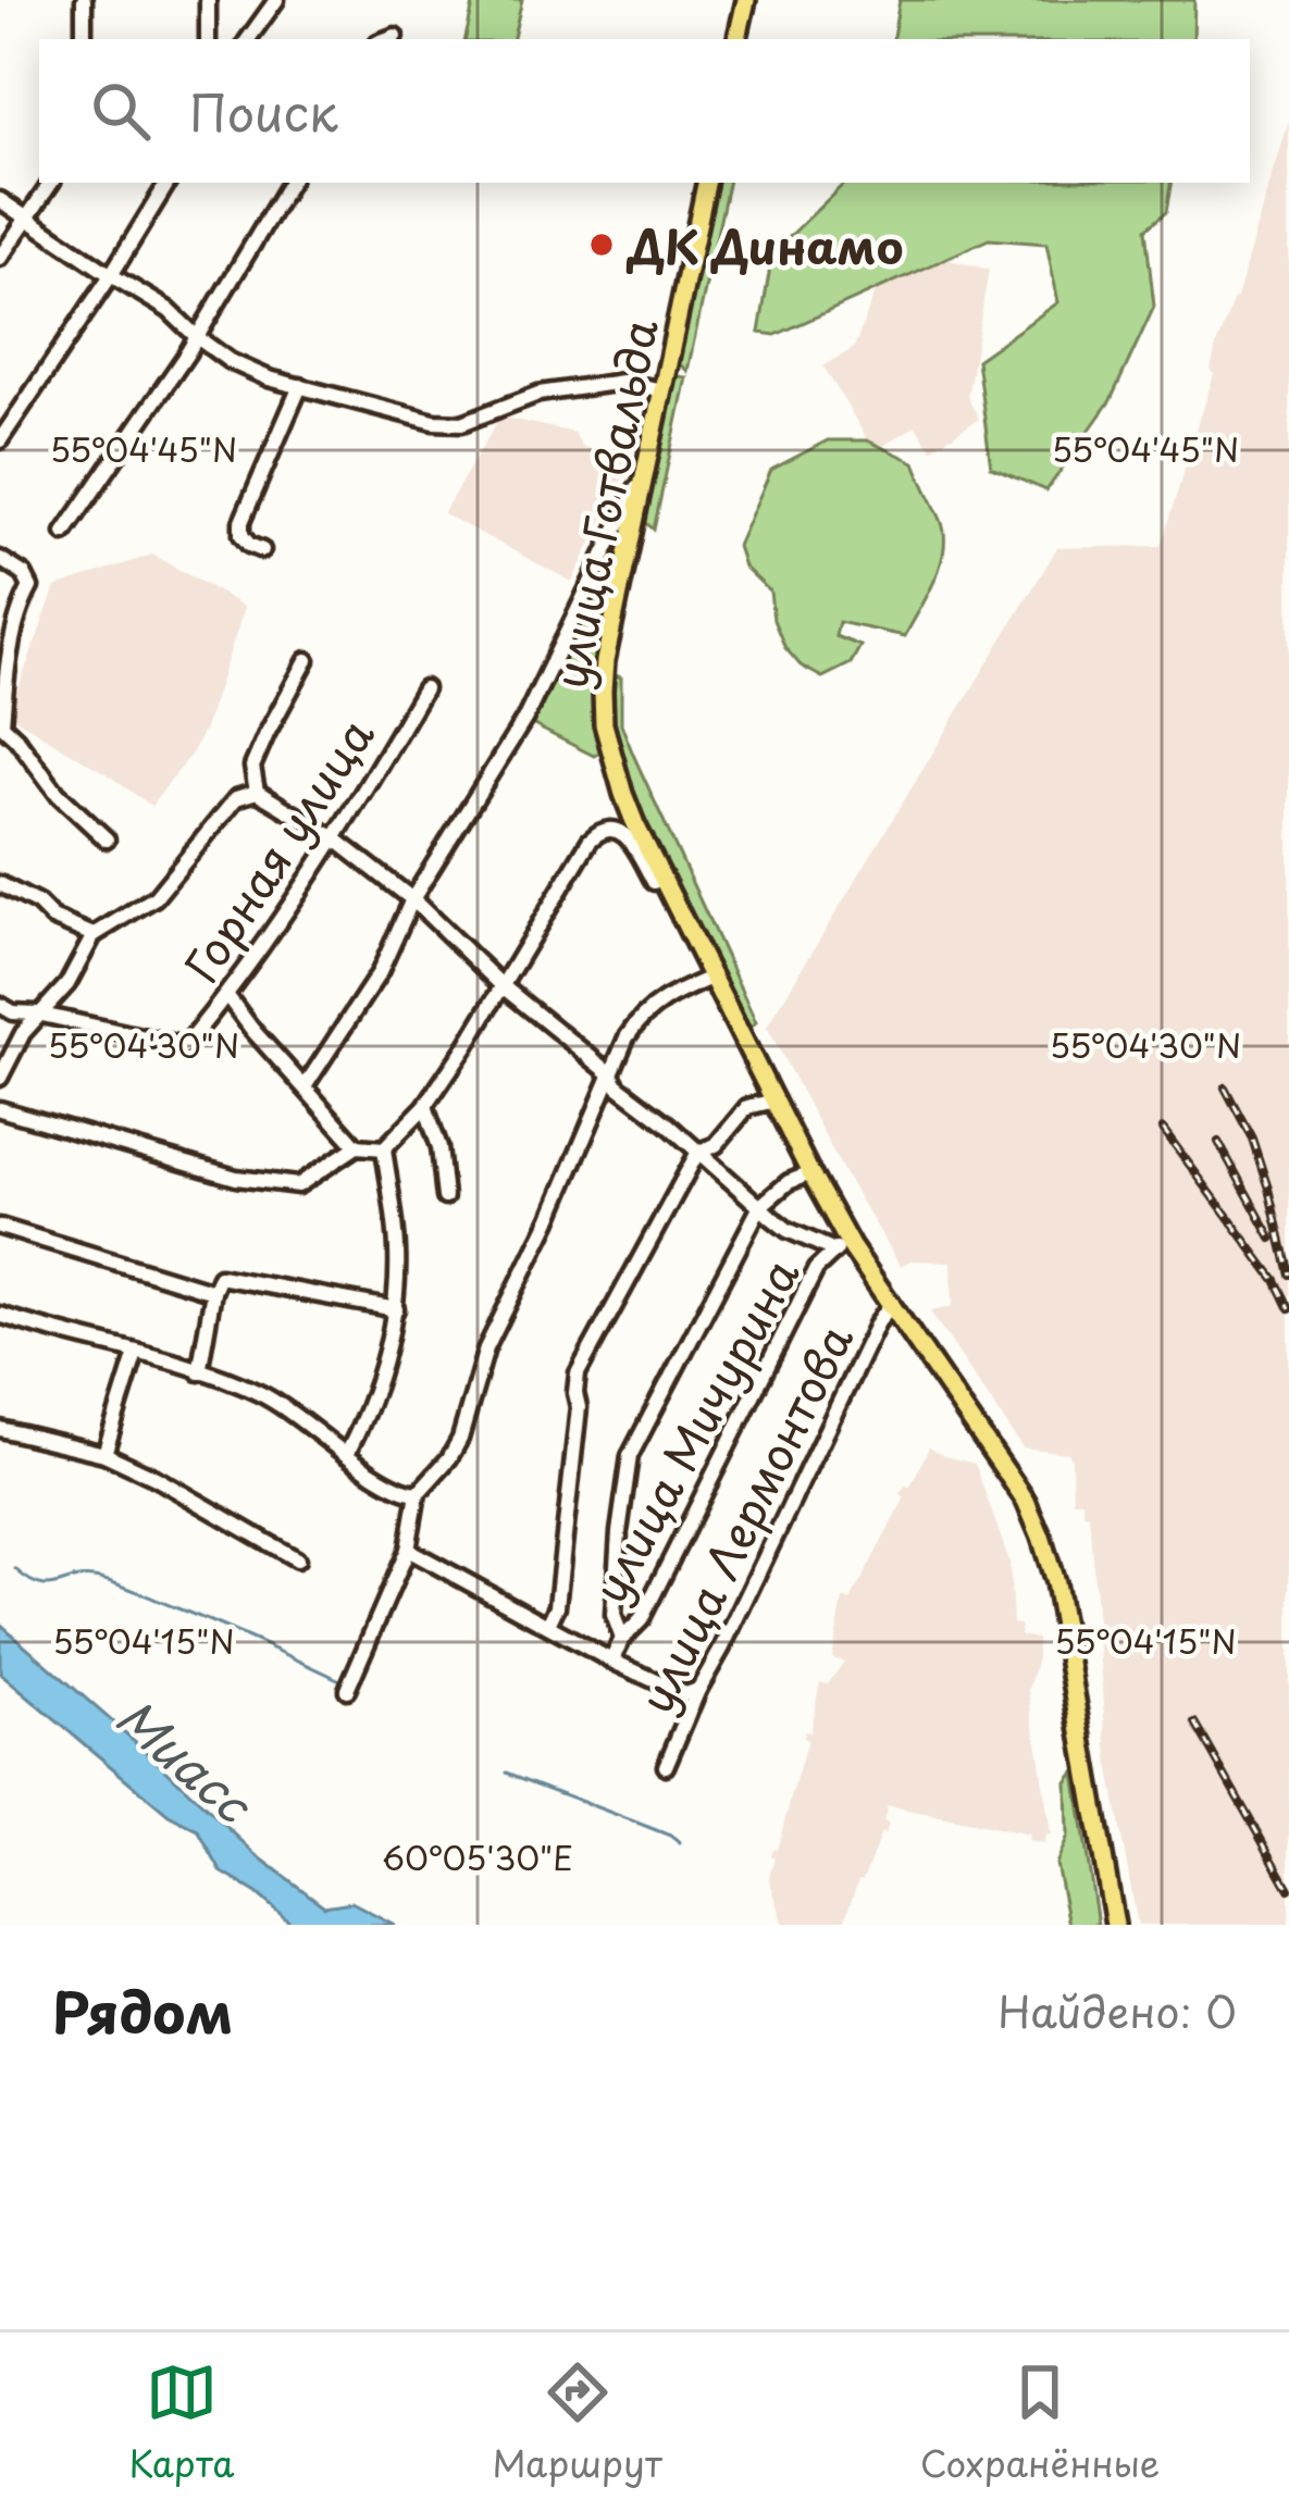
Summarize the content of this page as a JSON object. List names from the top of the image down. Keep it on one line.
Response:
{"streets":{"main road":["улица Готвальда"],"street":["Горная улица","улица Мичурина","улица Лермонтова"]},"crossings":[["улица Готвальда","улица Мичурина"],["улица Готвальда","улица Лермонтова"]],"water":["Миасс"],"places":["ДК Динамо"],"page":{"search":"Поиск","heading":["Рядом","Найдено: 0"],"nav":["Карта","Маршрут","Сохранённые"]},"coordinates":["55°04'45\"N","55°04'30\"N","55°04'15\"N","60°05'30\"E"]}
